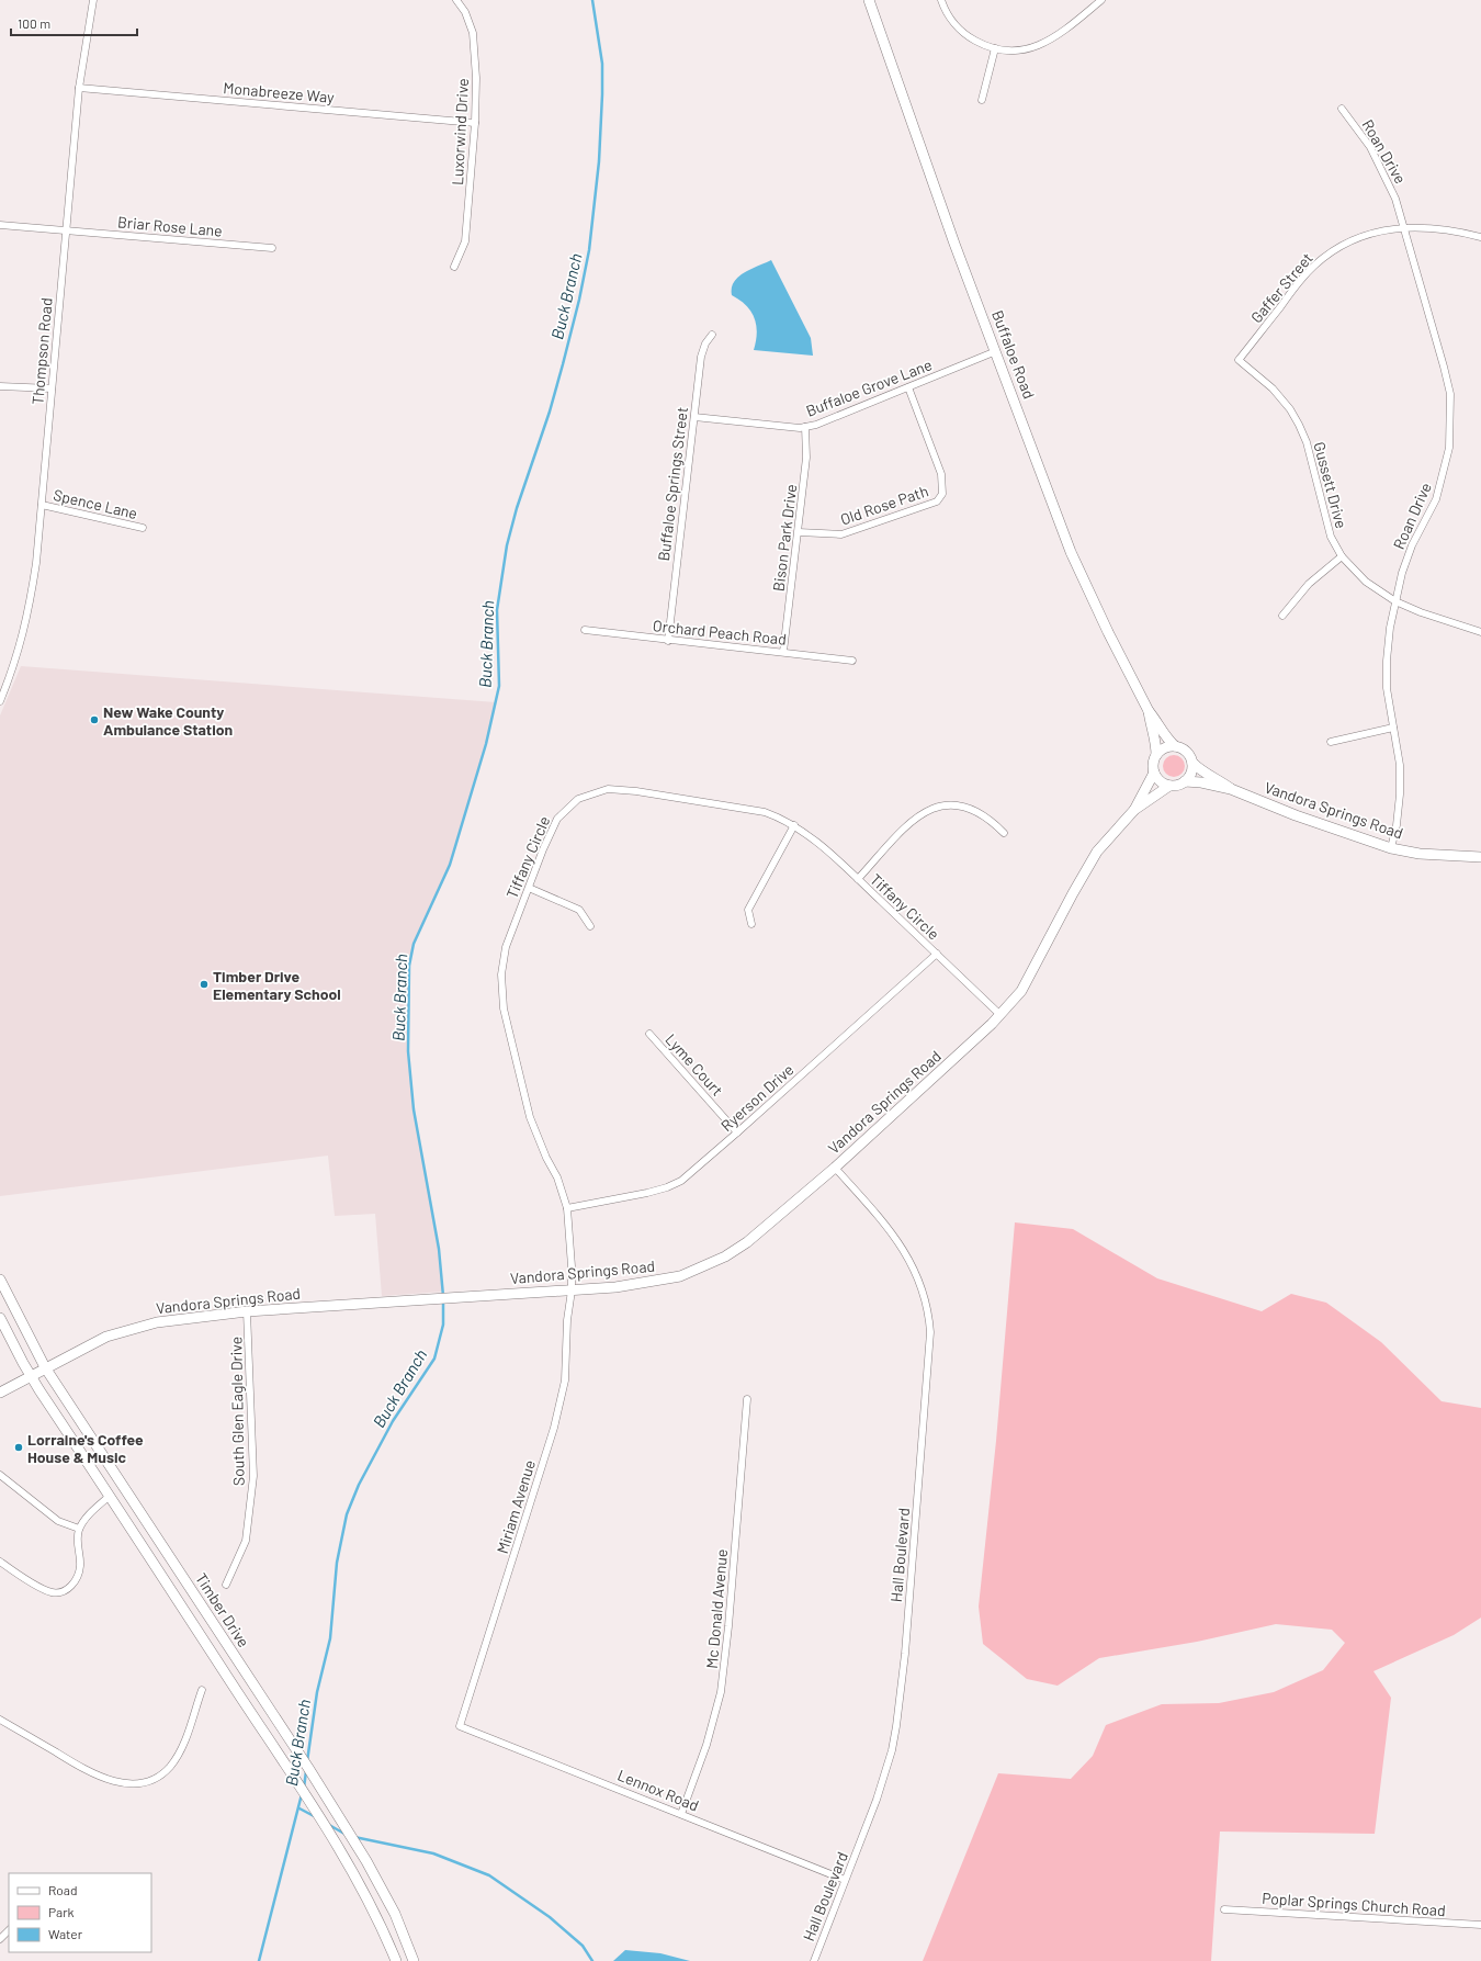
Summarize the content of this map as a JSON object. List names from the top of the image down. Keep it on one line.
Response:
{"streets":{"street":["Monabreeze Way","Luxorwind Drive","Roan Drive","Briar Rose Lane","Gaffer Street","Thompson Road","Buffaloe Road","Buffaloe Grove Lane","Buffaloe Springs Street","Gussett Drive","Spence Lane","Old Rose Path","Bison Park Drive","Orchard Peach Road","Vandora Springs Road","Tiffany Circle","Lyme Court","Ryerson Drive","South Glen Eagle Drive","Miriam Avenue","Hall Boulevard","Mc Donald Avenue","Timber Drive","Lennox Road","Poplar Springs Church Road"]},"crossings":[["Monabreeze Way","Luxorwind Drive"],["Monabreeze Way","Thompson Road"],["Roan Drive","Gaffer Street"],["Roan Drive","Gussett Drive"],["Roan Drive","Vandora Springs Road"],["Briar Rose Lane","Thompson Road"],["Gaffer Street","Gussett Drive"],["Thompson Road","Spence Lane"],["Buffaloe Road","Buffaloe Grove Lane"],["Buffaloe Road","Vandora Springs Road"],["Buffaloe Grove Lane","Buffaloe Springs Street"],["Buffaloe Grove Lane","Old Rose Path"],["Buffaloe Grove Lane","Bison Park Drive"],["Buffaloe Springs Street","Orchard Peach Road"],["Old Rose Path","Bison Park Drive"],["Bison Park Drive","Orchard Peach Road"],["Vandora Springs Road","Tiffany Circle"],["Vandora Springs Road","South Glen Eagle Drive"],["Vandora Springs Road","Miriam Avenue"],["Vandora Springs Road","Hall Boulevard"],["Vandora Springs Road","Timber Drive"],["Tiffany Circle","Ryerson Drive"],["Tiffany Circle","Miriam Avenue"],["Lyme Court","Ryerson Drive"],["Miriam Avenue","Lennox Road"],["Hall Boulevard","Lennox Road"],["Mc Donald Avenue","Lennox Road"]],"water":["Buck Branch"],"places":["New Wake County Ambulance Station","Timber Drive Elementary School","Lorraine's Coffee House & Music"],"legend":["Road","Park","Water"],"scale_bar":"100 m"}
